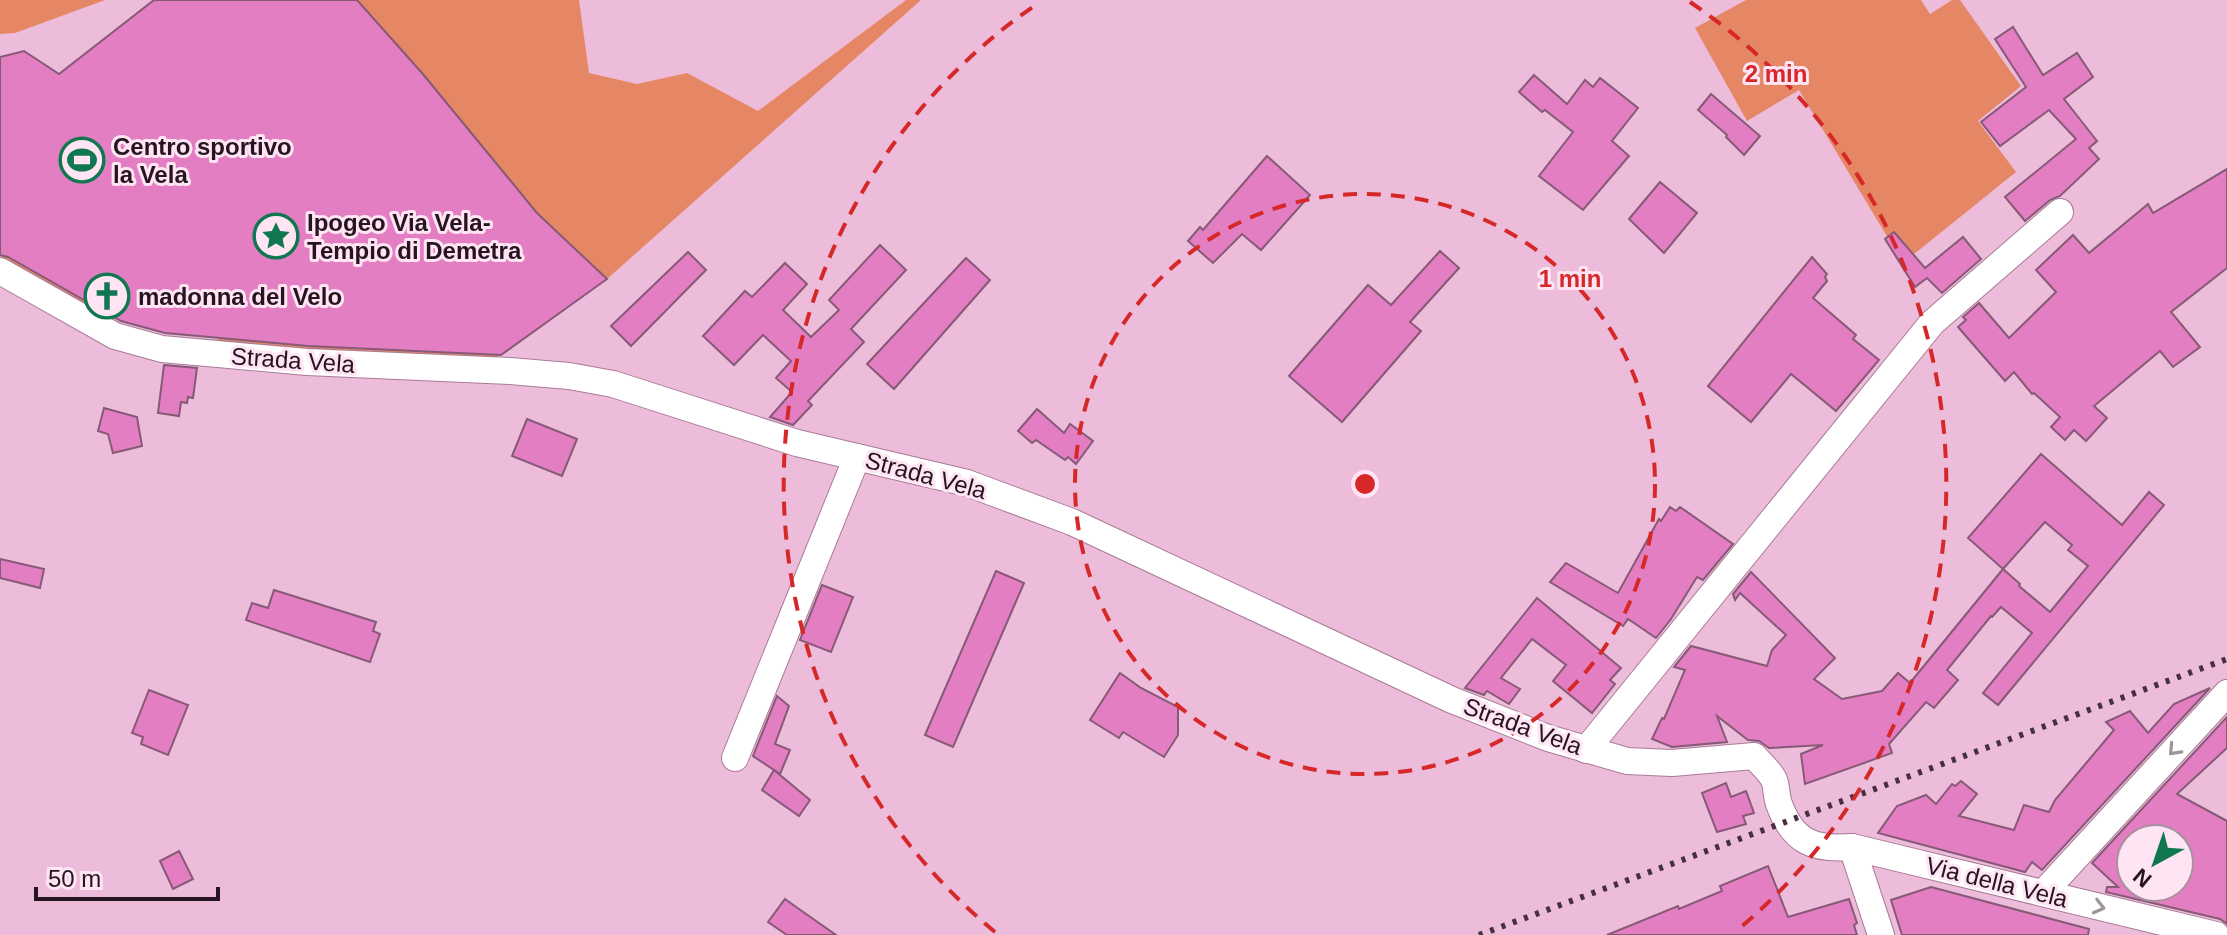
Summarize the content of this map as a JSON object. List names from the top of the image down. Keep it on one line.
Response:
{"streets":{"street":["Strada Vela","Via della Vela"]},"crossings":[["Strada Vela","Via della Vela"]],"one_way":["Via della Vela"],"places":{"sports":["Centro sportivo la Vela"],"place":["Ipogeo Via Vela- Tempio di Demetra"],"church":["madonna del Velo"]},"scale_bar":"50 m","north":"bottom left","rings":["2 min","1 min"]}
